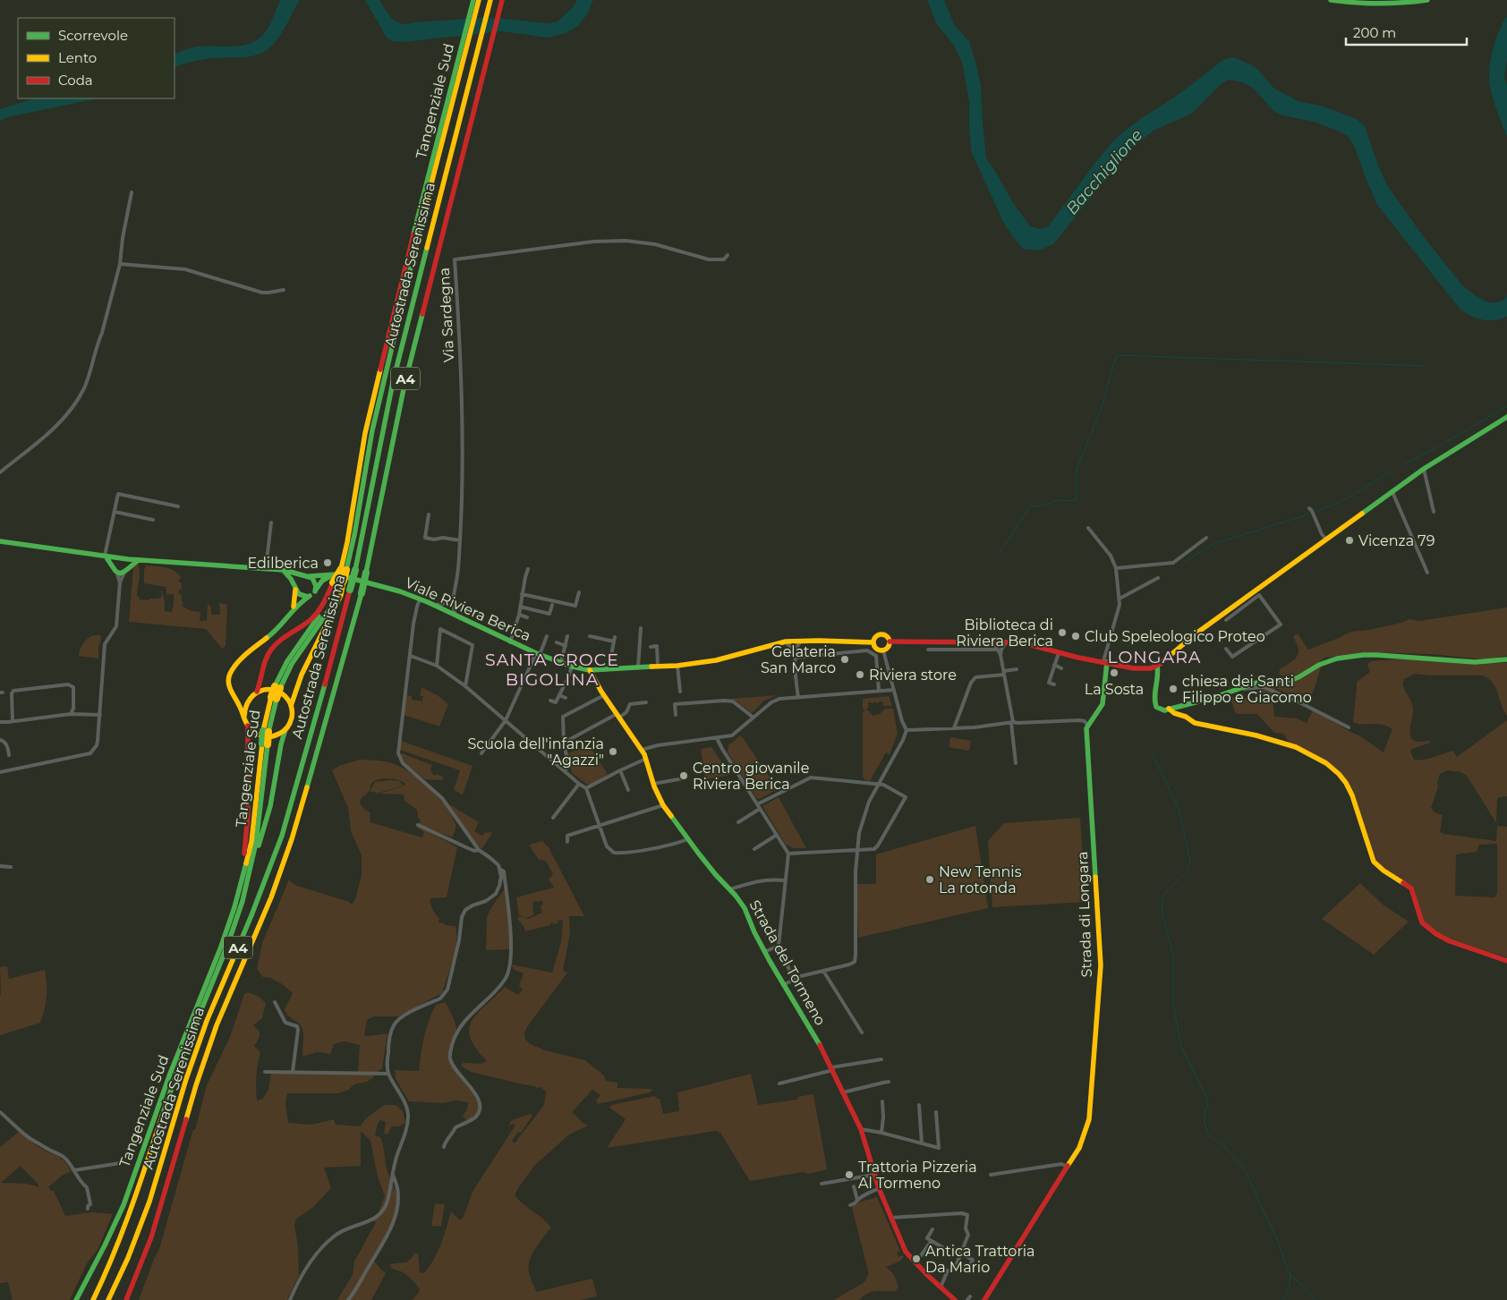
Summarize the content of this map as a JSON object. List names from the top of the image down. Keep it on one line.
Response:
{"streets":{"main road":["Tangenziale Sud","Autostrada Serenissima","A4","Viale Riviera Berica","Strada di Longara","Strada del Tormeno"],"street":["Via Sardegna"]},"crossings":[["Tangenziale Sud","Viale Riviera Berica"],["Via Sardegna","Viale Riviera Berica"],["Viale Riviera Berica","Strada del Tormeno"]],"districts":["LONGARA","SANTA CROCE BIGOLINA"],"water":["Bacchiglione"],"places":["Vicenza 79","Edilberica","Biblioteca di Riviera Berica","Club Speleologico Proteo","Gelateria San Marco","La Sosta","Riviera store","chiesa dei Santi Filippo e Giacomo","Scuola dell'infanzia \"Agazzi\"","Centro giovanile Riviera Berica","New Tennis La rotonda","Trattoria Pizzeria Al Tormeno","Antica Trattoria Da Mario"],"legend":["Scorrevole","Lento","Coda"],"scale_bar":"200 m"}
